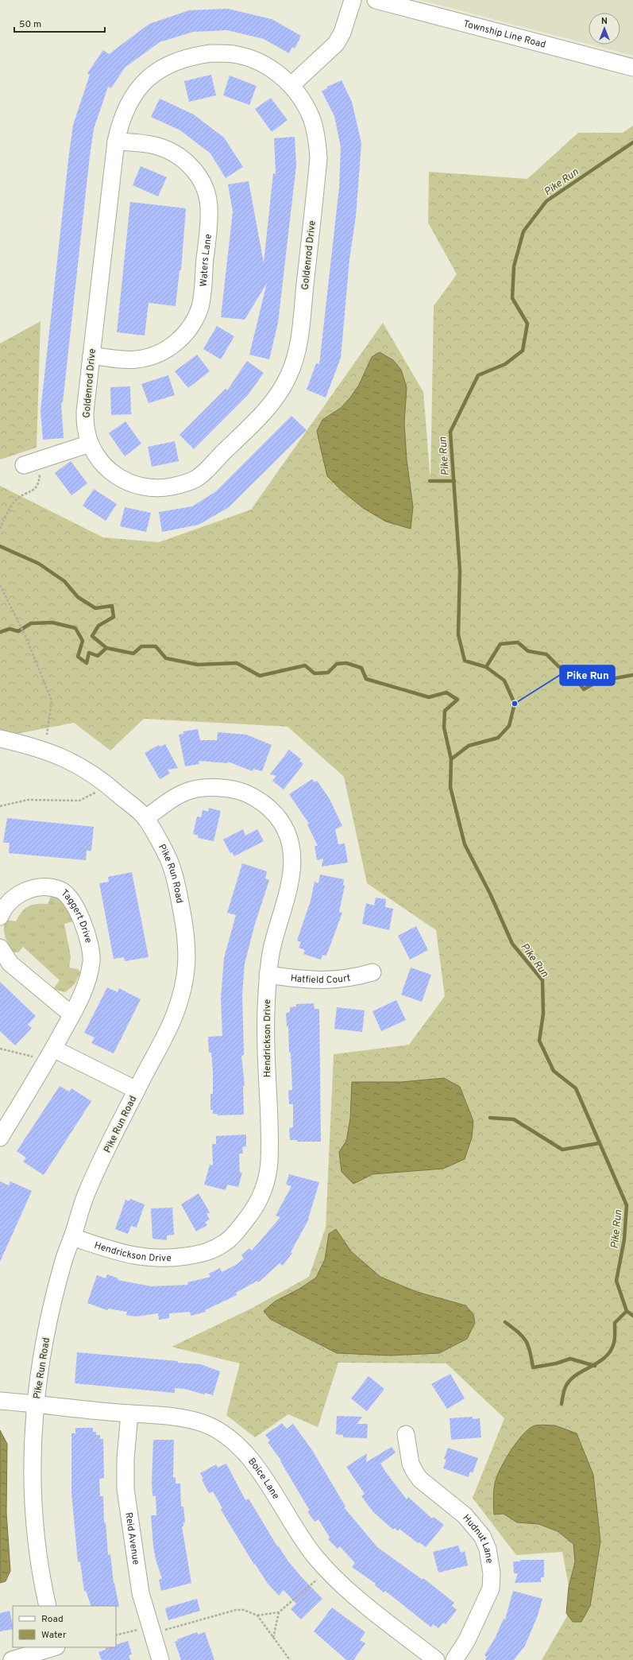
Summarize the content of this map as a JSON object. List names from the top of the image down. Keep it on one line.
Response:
{"streets":{"street":["Township Line Road","Goldenrod Drive","Waters Lane","Pike Run Road","Taggert Drive","Hatfield Court","Hendrickson Drive","Boice Lane","Reid Avenue","Hudnut Lane"]},"crossings":[["Goldenrod Drive","Waters Lane"],["Pike Run Road","Hendrickson Drive"],["Pike Run Road","Boice Lane"],["Hatfield Court","Hendrickson Drive"],["Boice Lane","Reid Avenue"]],"water":["Pike Run"],"places":["Pike Run"],"legend":["Road","Water"],"scale_bar":"50 m","north":"top"}
